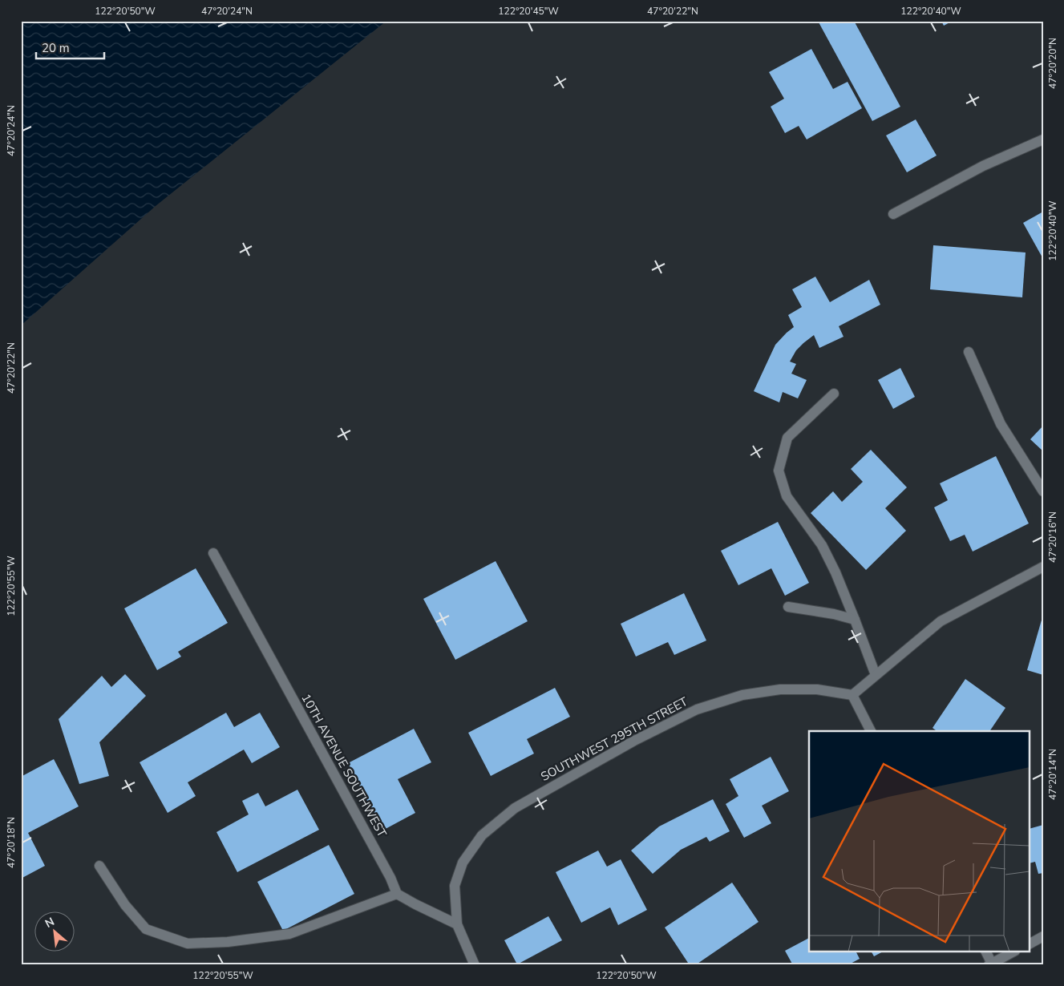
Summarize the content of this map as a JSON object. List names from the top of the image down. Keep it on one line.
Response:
{"streets":{"street":["SOUTHWEST 295TH STREET","10TH AVENUE SOUTHWEST"]},"scale_bar":"20 m","north":"top left","coordinates":["122°20'50\"W","47°20'24\"N","122°20'45\"W","47°20'22\"N","122°20'40\"W","47°20'20\"N","47°20'16\"N","122°20'55\"W","47°20'14\"N","47°20'18\"N"]}
